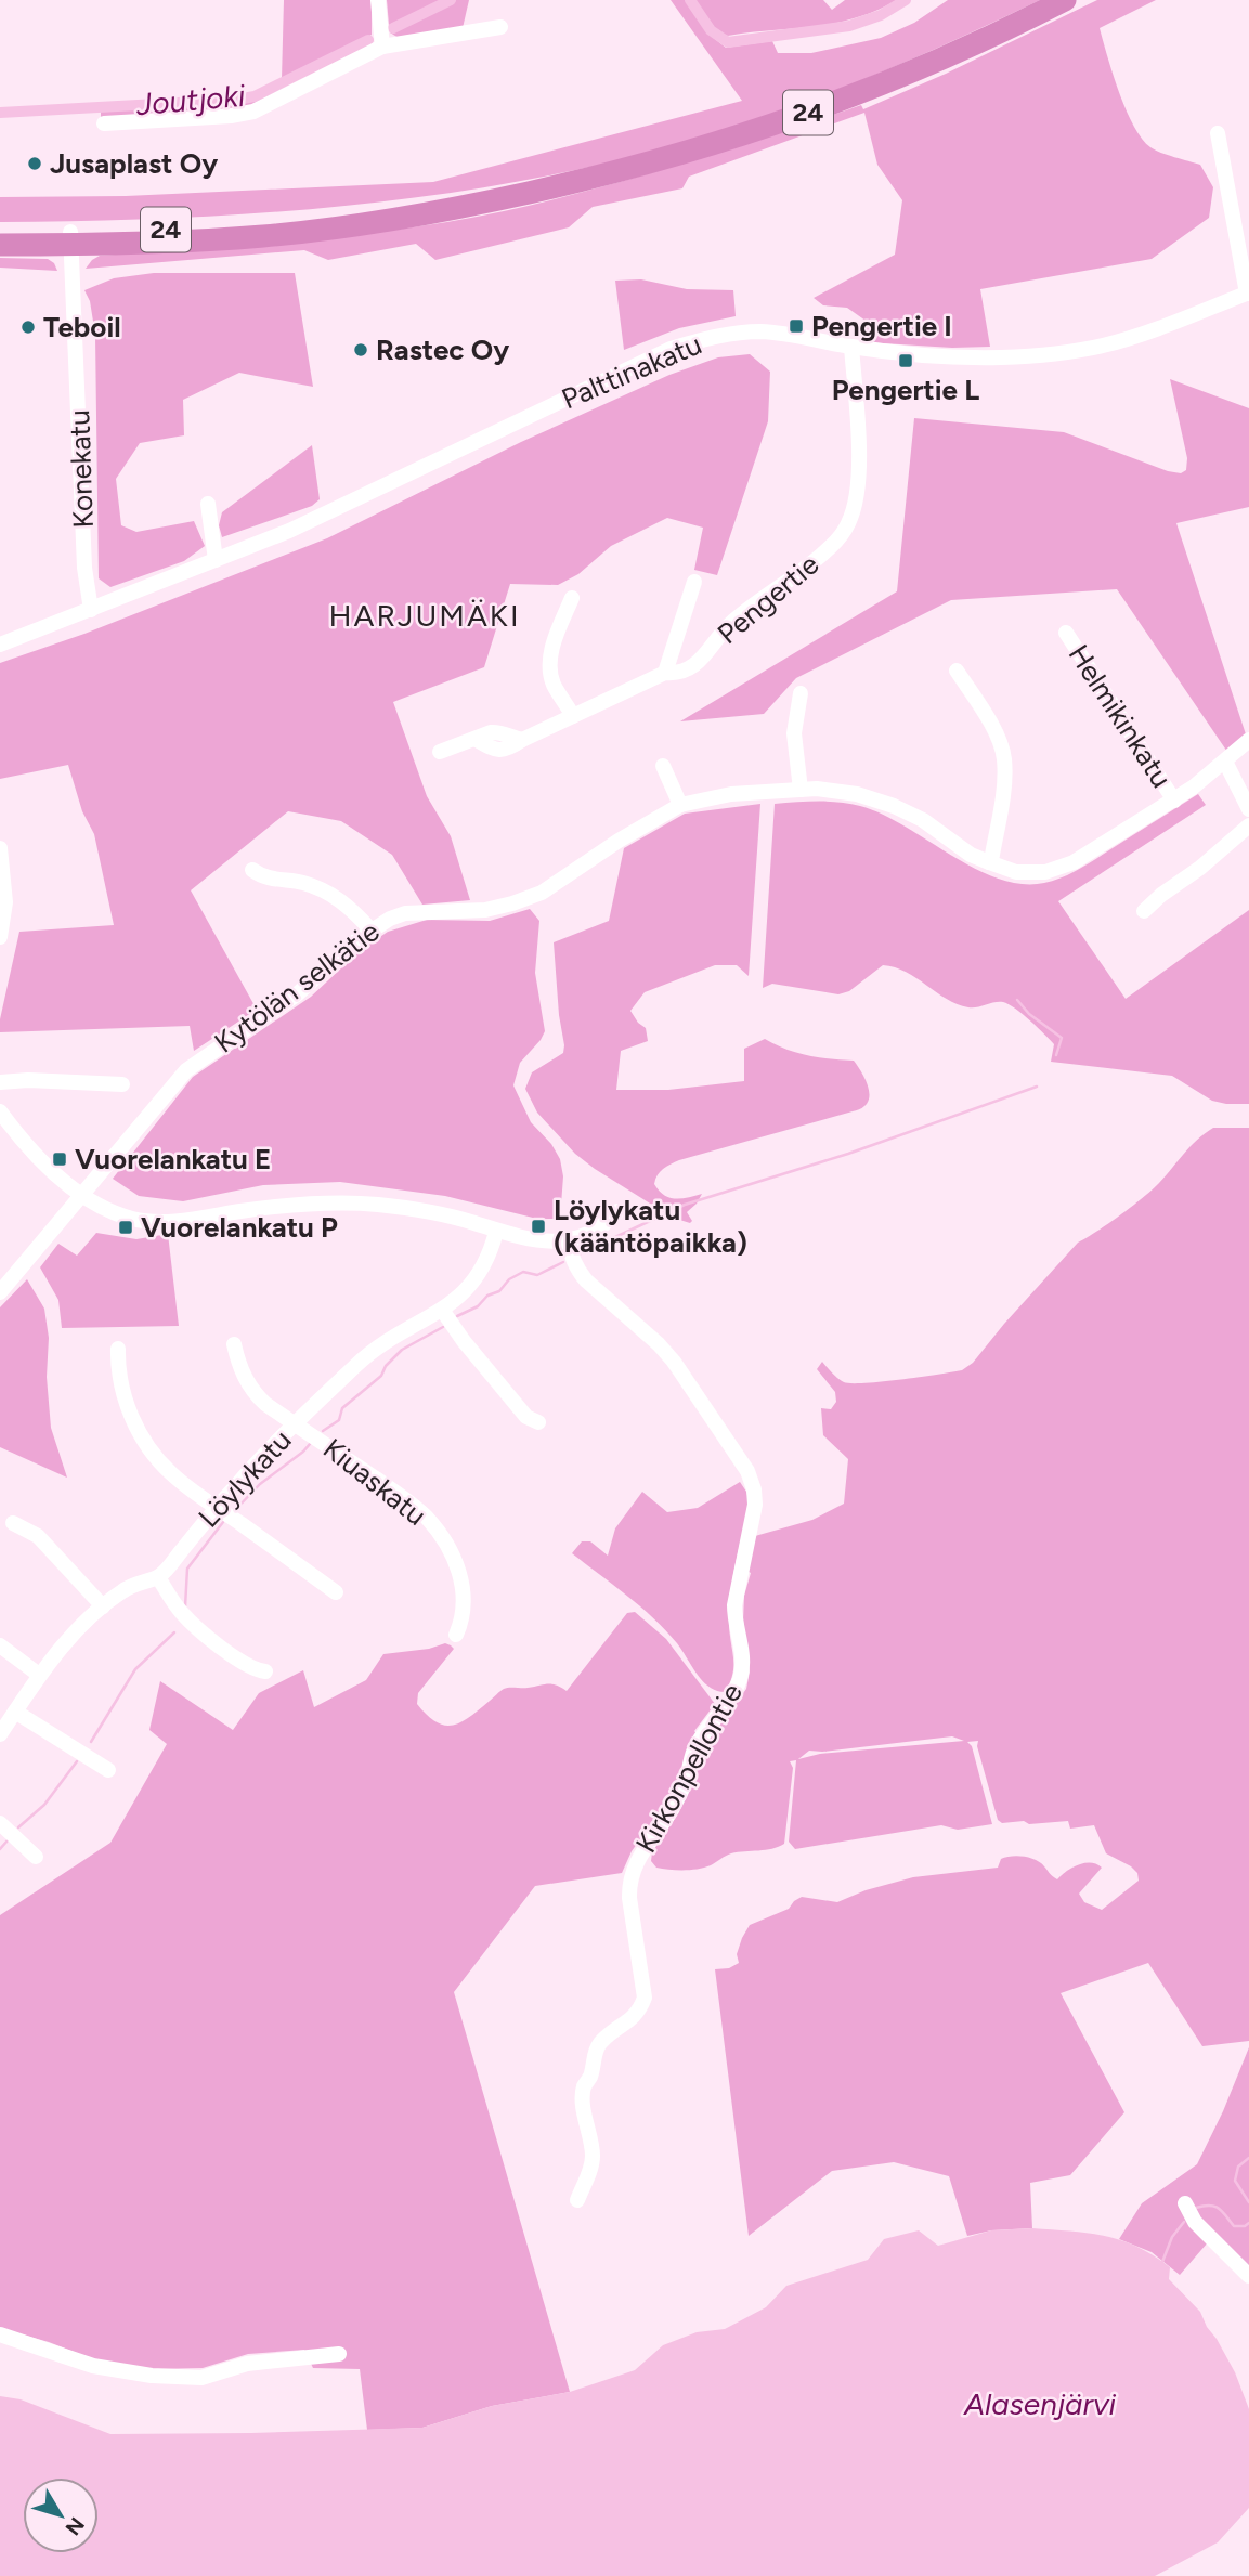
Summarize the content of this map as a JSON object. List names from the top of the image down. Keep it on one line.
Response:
{"streets":{"highway":["24"],"street":["Palttinakatu","Konekatu","Pengertie","Helmikinkatu","Kytölän selkätie","Löylykatu","Kiuaskatu","Kirkonpellontie"]},"crossings":[["24","Konekatu"],["Palttinakatu","Konekatu"],["Palttinakatu","Pengertie"],["Helmikinkatu","Kytölän selkätie"],["Löylykatu","Kiuaskatu"]],"districts":["HARJUMÄKI"],"water":["Joutjoki","Alasenjärvi"],"places":{"other":["Jusaplast Oy","Teboil","Rastec Oy"],"transit":["Pengertie I","Pengertie L","Vuorelankatu E","Löylykatu (kääntöpaikka)","Vuorelankatu P"]},"north":"bottom right"}
